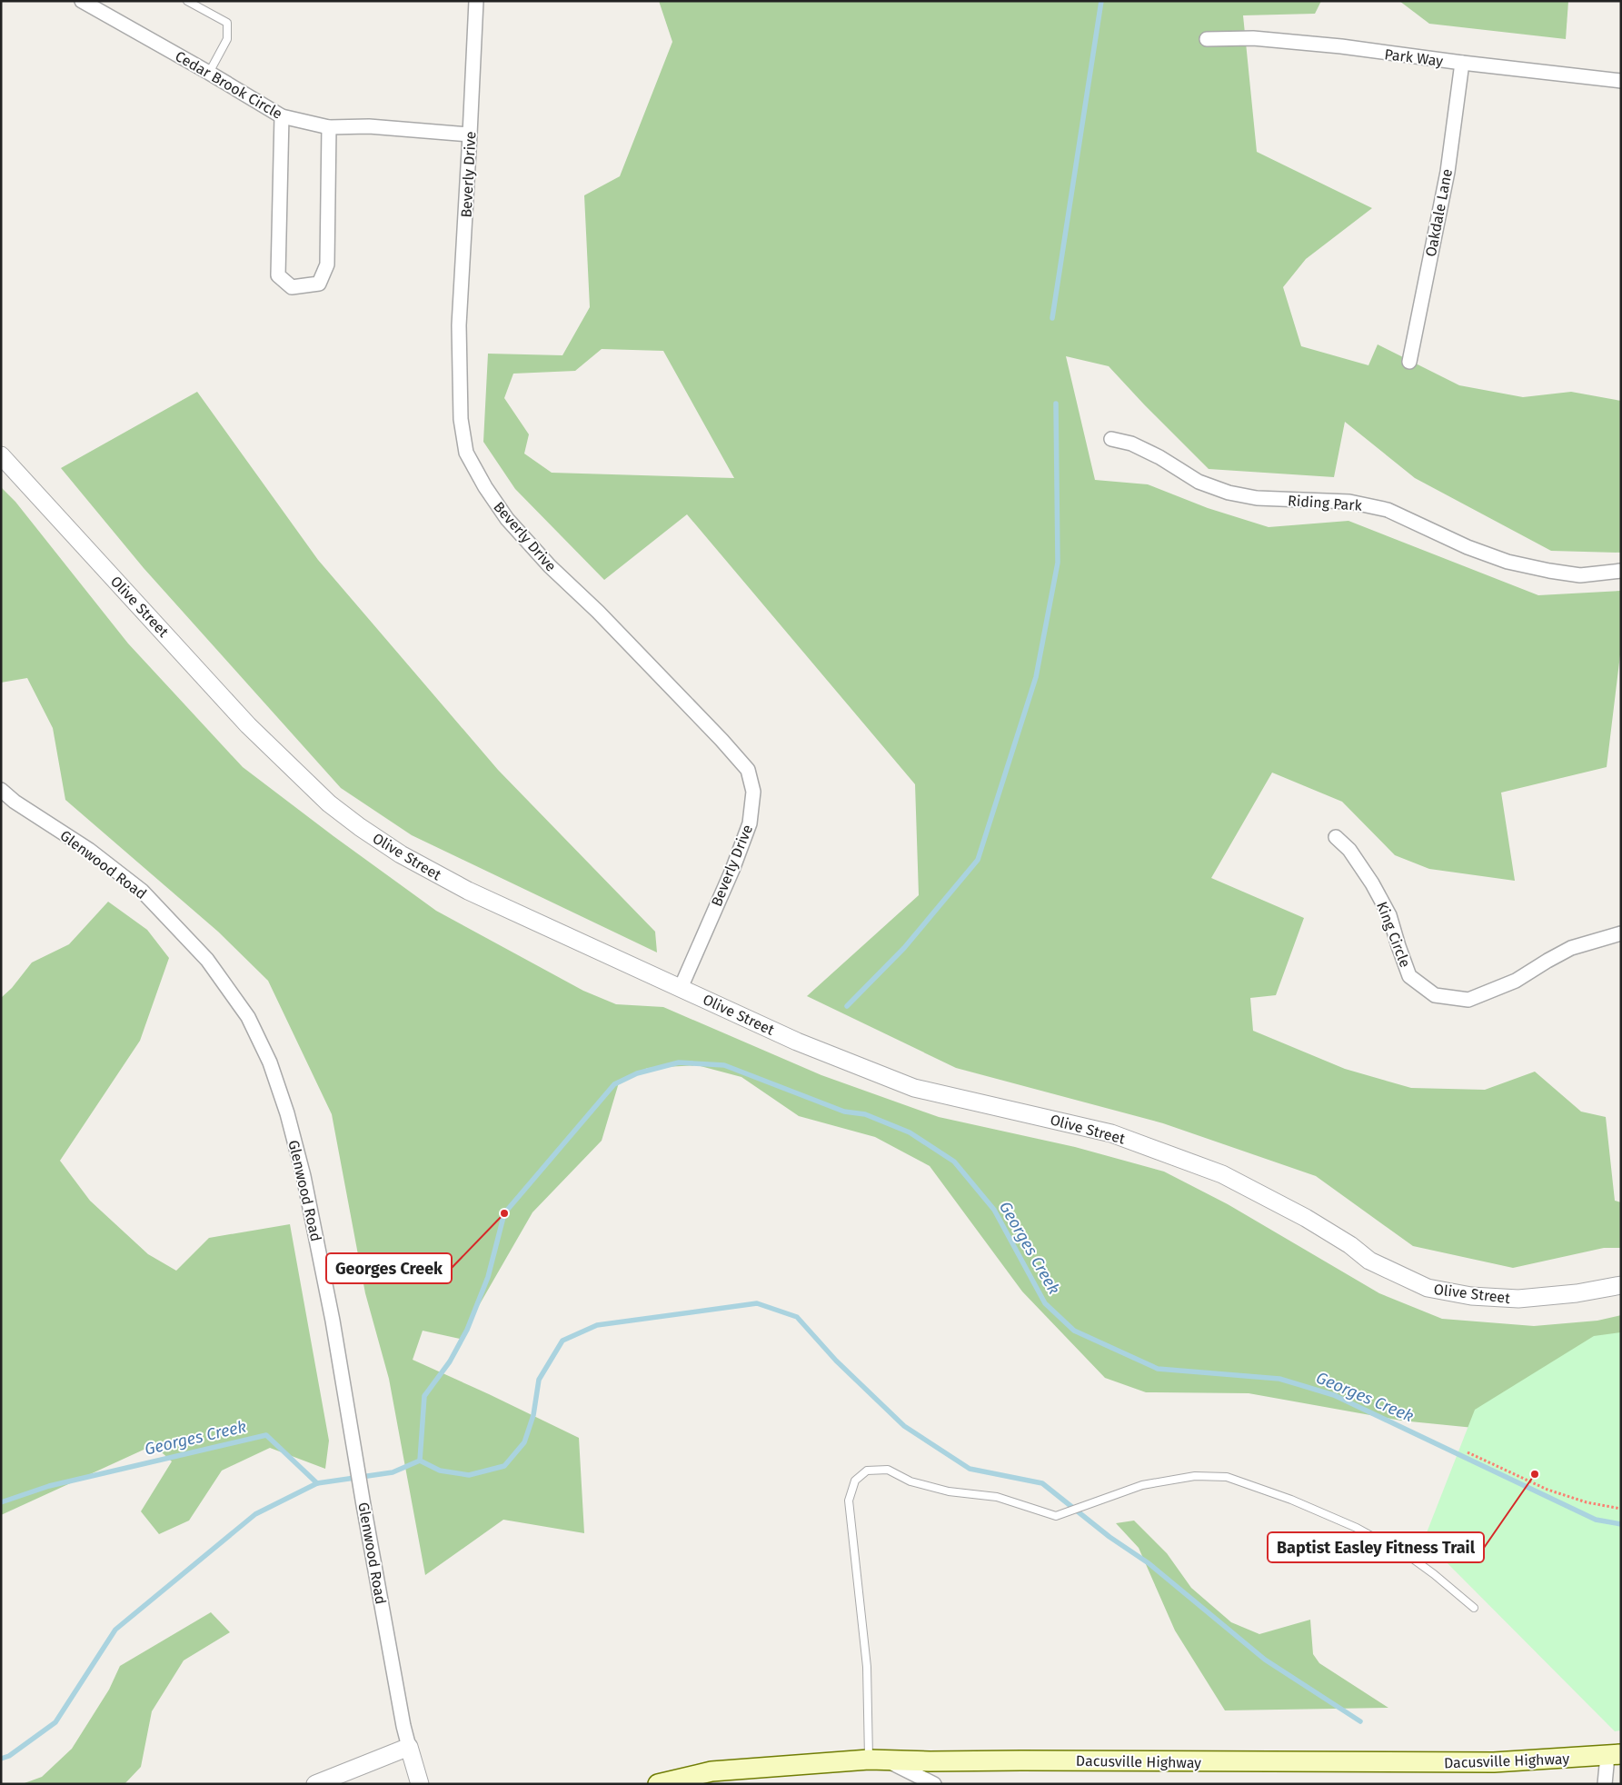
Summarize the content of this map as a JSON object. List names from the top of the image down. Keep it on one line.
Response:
{"streets":{"main road":["Dacusville Highway"],"street":["Park Way","Cedar Brook Circle","Beverly Drive","Oakdale Lane","Riding Park","Olive Street","Glenwood Road","King Circle"]},"crossings":[["Park Way","Oakdale Lane"],["Cedar Brook Circle","Beverly Drive"],["Beverly Drive","Olive Street"]],"water":["Georges Creek"],"places":["Georges Creek","Baptist Easley Fitness Trail"]}
